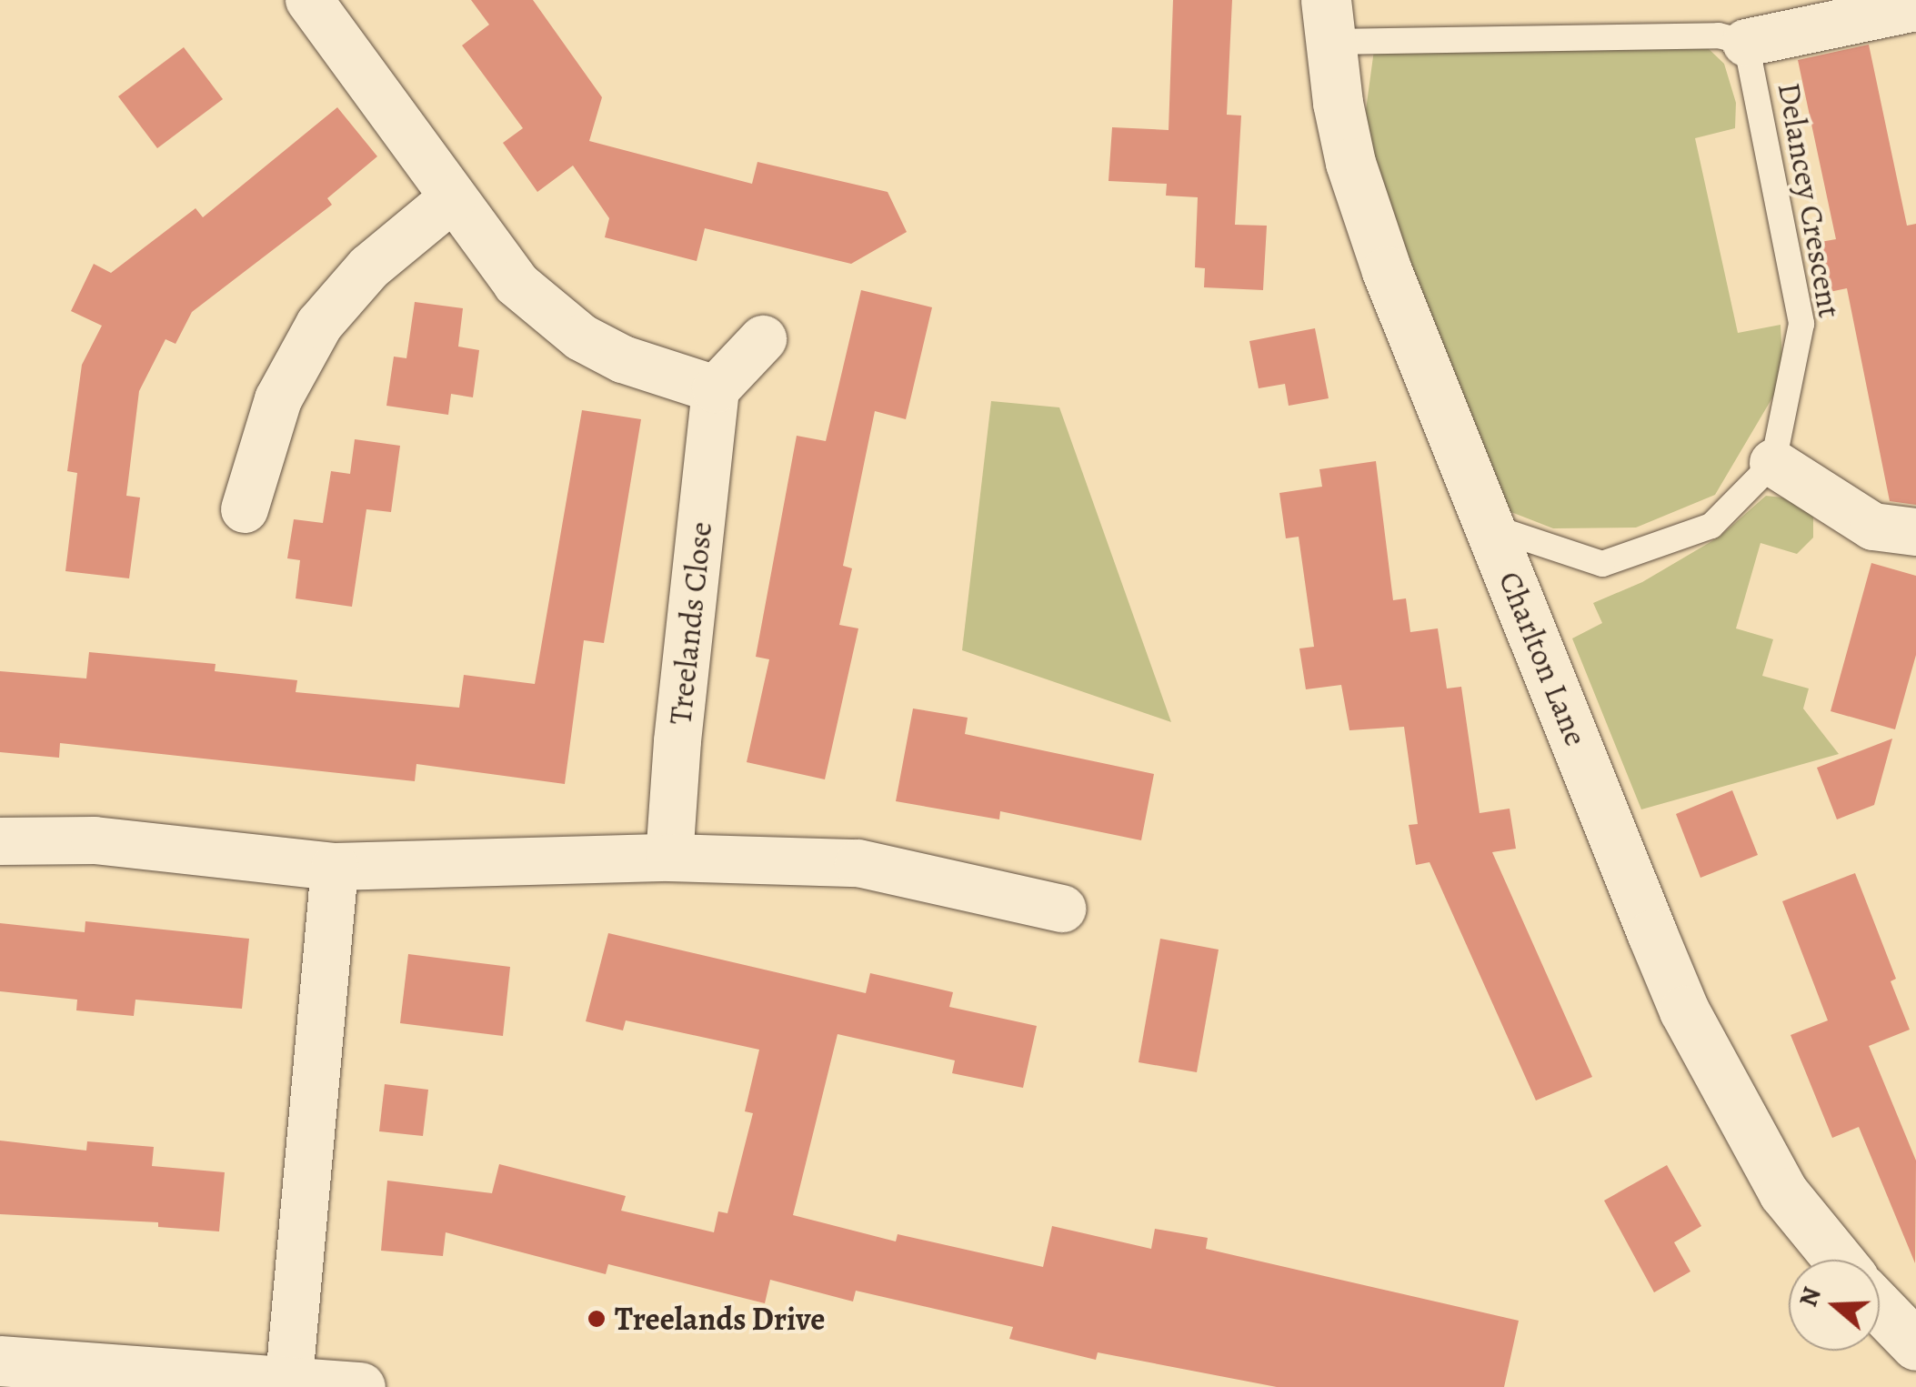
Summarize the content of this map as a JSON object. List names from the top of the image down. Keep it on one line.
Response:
{"streets":{"street":["Treelands Close","Charlton Lane"],"lane":["Delancey Crescent"]},"places":["Treelands Drive"],"north":"left"}
